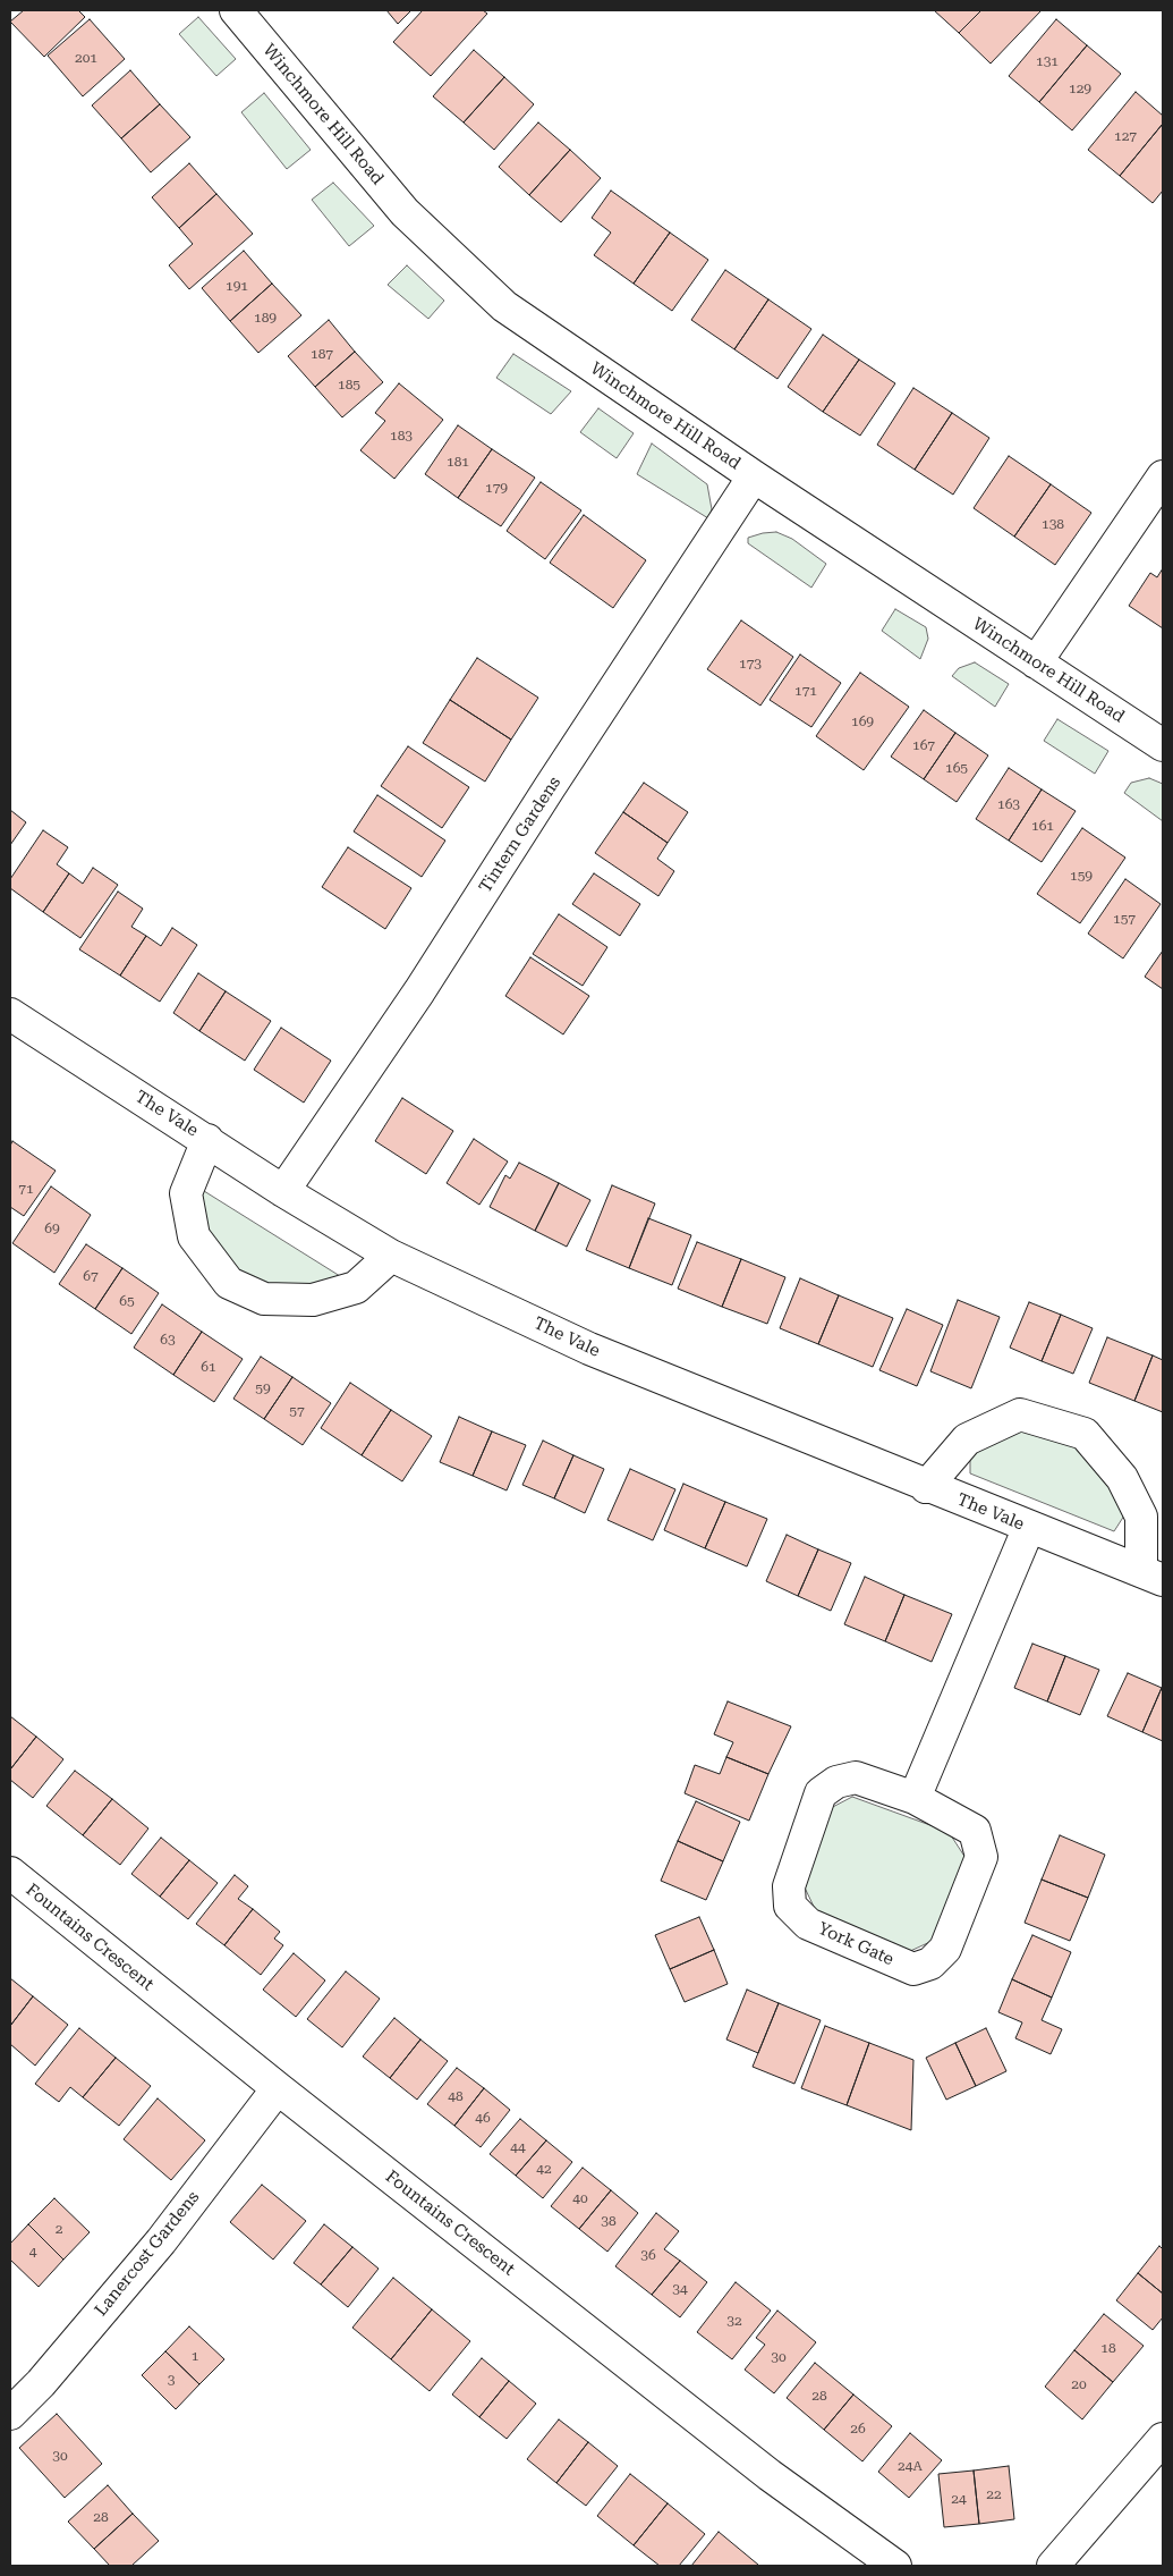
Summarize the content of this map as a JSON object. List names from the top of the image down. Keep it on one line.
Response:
{"streets":{"street":["Winchmore Hill Road","Tintern Gardens","The Vale","Fountains Crescent","York Gate","Lanercost Gardens"]},"crossings":[["Winchmore Hill Road","Tintern Gardens"],["Tintern Gardens","The Vale"],["Fountains Crescent","Lanercost Gardens"]],"house_numbers":["201","131","129","127","191","189","187","185","183","181","179","138","173","171","169","167","165","163","161","159","157","71","69","67","65","63","61","59","57","48","46","44","42","40","38","2","4","36","34","32","18","1","30","3","20","28","26","30","24A","22","24","28"]}
